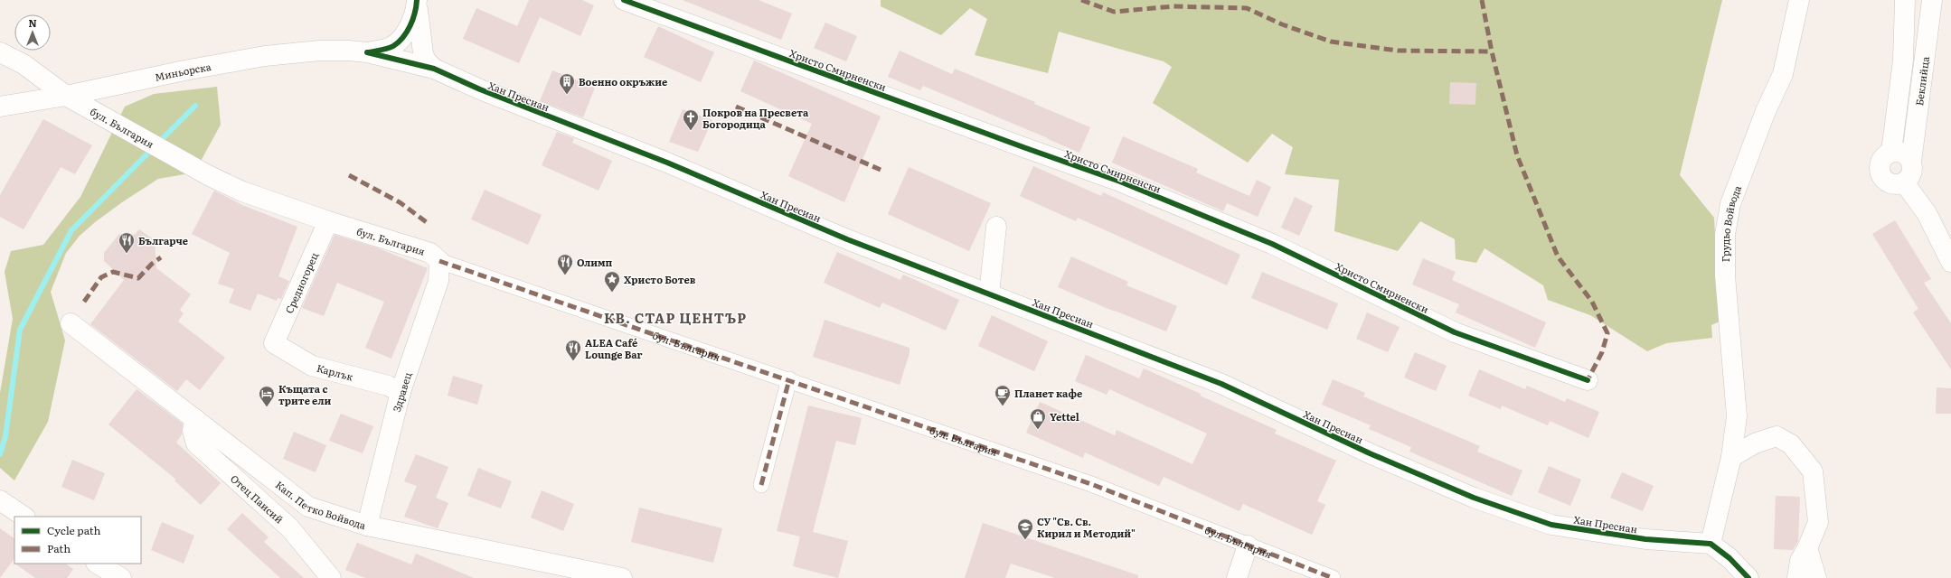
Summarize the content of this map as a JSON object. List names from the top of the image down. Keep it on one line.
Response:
{"streets":{"street":["Христо Смирненски","Миньорска","Беклийца","Хан Пресиан","бул. България","Грудьо Войвода","Средногорец","Карлък","Здравец","Отец Паисий","Кап. Петко Войвода"]},"crossings":[["Миньорска","Хан Пресиан"],["Миньорска","бул. България"],["Хан Пресиан","Грудьо Войвода"],["бул. България","Средногорец"],["бул. България","Здравец"],["Средногорец","Карлък"],["Карлък","Здравец"],["Здравец","Кап. Петко Войвода"],["Отец Паисий","Кап. Петко Войвода"]],"districts":["КВ. СТАР ЦЕНТЪР"],"places":{"building":["Военно окръжие"],"church":["Покров на Пресвета Богородица"],"restaurant":["Българче","Олимп","ALEA Café Lounge Bar"],"place":["Христо Ботев"],"cafe":["Планет кафе"],"hotel":["Къщата с трите ели"],"shop":["Yettel"],"school or university":["СУ \"Св. Св. Кирил и Методий\""]},"legend":["Cycle path","Path"],"north":"top"}
